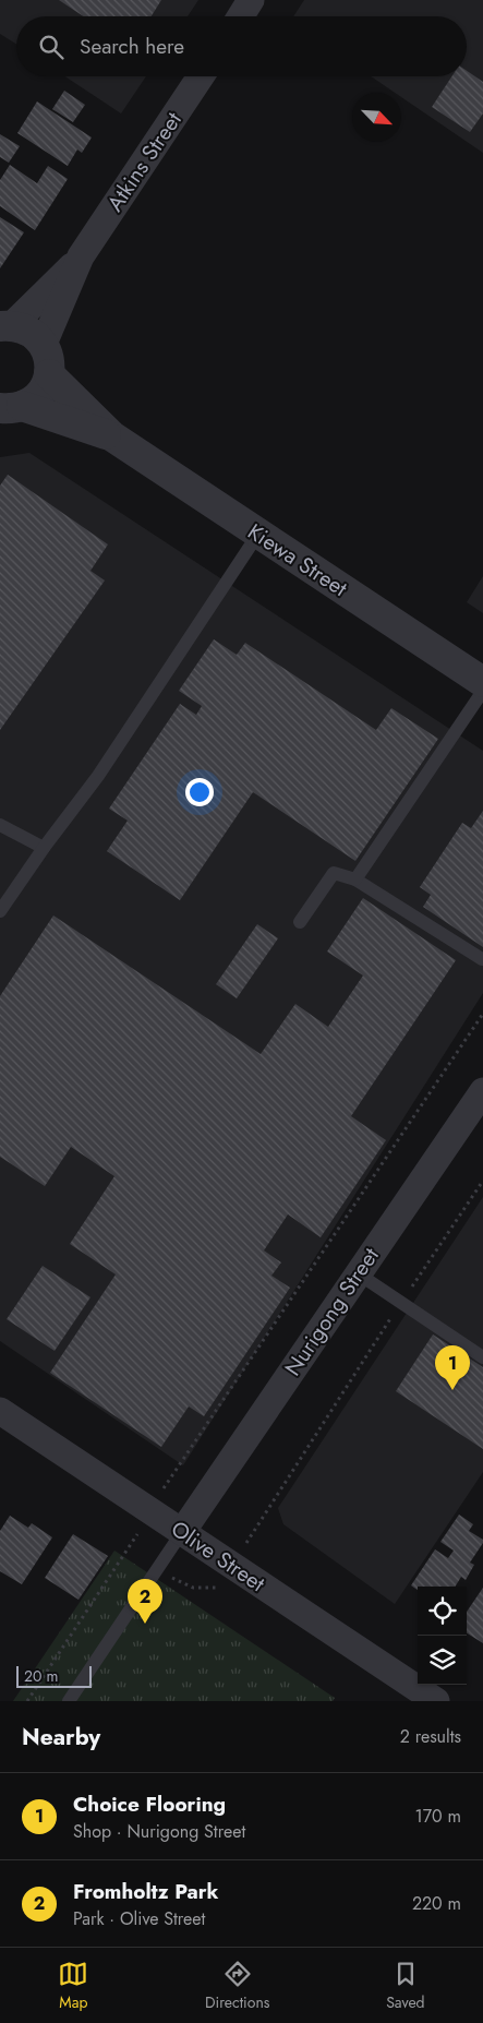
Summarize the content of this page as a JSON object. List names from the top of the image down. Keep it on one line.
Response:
{"streets":{"street":["Atkins Street","Kiewa Street","Nurigong Street","Olive Street"]},"crossings":[["Nurigong Street","Olive Street"]],"scale_bar":"20 m","north":"bottom right","page":{"search":"Search here","pins":["1","2"],"scale":"20 m","heading":["Nearby","2 results"],"list":[{"mark":"1","name":"Choice Flooring","note":"Shop · Nurigong Street","value":"170 m"},{"mark":"2","name":"Fromholtz Park","note":"Park · Olive Street","value":"220 m"}],"nav":["Map","Directions","Saved"]}}
